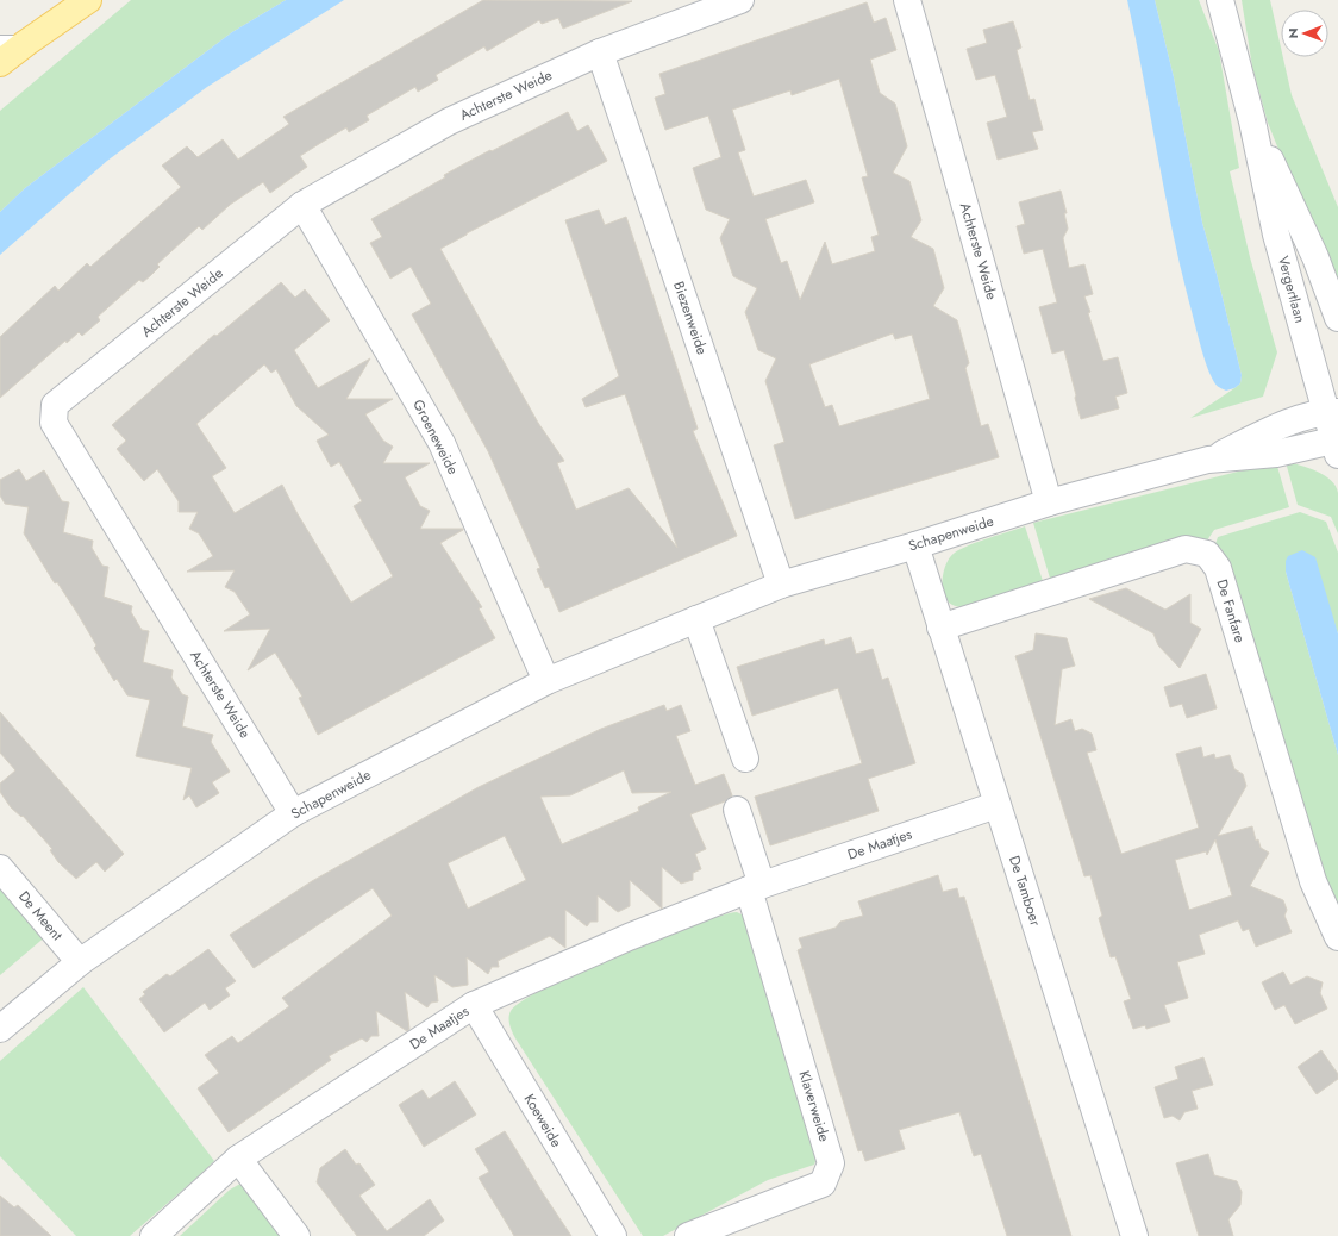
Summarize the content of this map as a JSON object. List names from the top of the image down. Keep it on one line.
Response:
{"streets":{"street":["Achterste Weide","Vergertlaan","Biezenweide","Groeneweide","Schapenweide","De Fanfare","De Maatjes","De Tamboer","De Meent","Klaverweide","Koeweide"]},"crossings":[["Achterste Weide","Biezenweide"],["Achterste Weide","Groeneweide"],["Achterste Weide","Schapenweide"],["Vergertlaan","Schapenweide"],["Biezenweide","Schapenweide"],["Groeneweide","Schapenweide"],["Schapenweide","De Tamboer"],["Schapenweide","De Meent"],["De Fanfare","De Tamboer"],["De Maatjes","De Tamboer"],["De Maatjes","Klaverweide"],["De Maatjes","Koeweide"]],"north":"left"}
